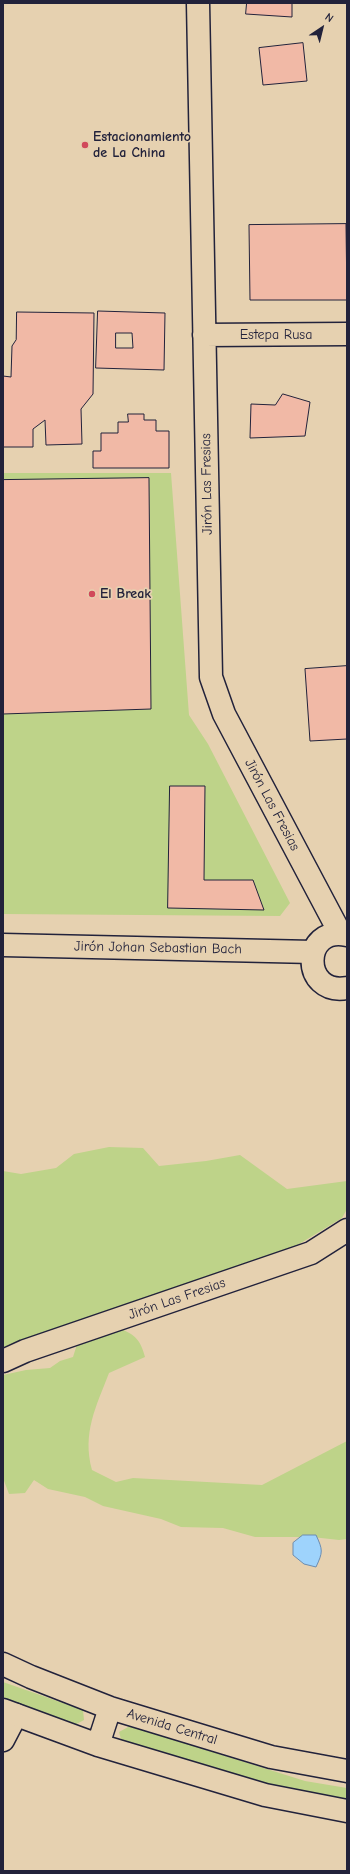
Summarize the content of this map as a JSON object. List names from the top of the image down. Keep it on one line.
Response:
{"streets":{"street":["Estepa Rusa","Jirón Las Fresias","Jirón Johan Sebastian Bach","Avenida Central"]},"crossings":[["Estepa Rusa","Jirón Las Fresias"]],"places":["Estacionamiento de La China","El Break"],"north":"top right"}
